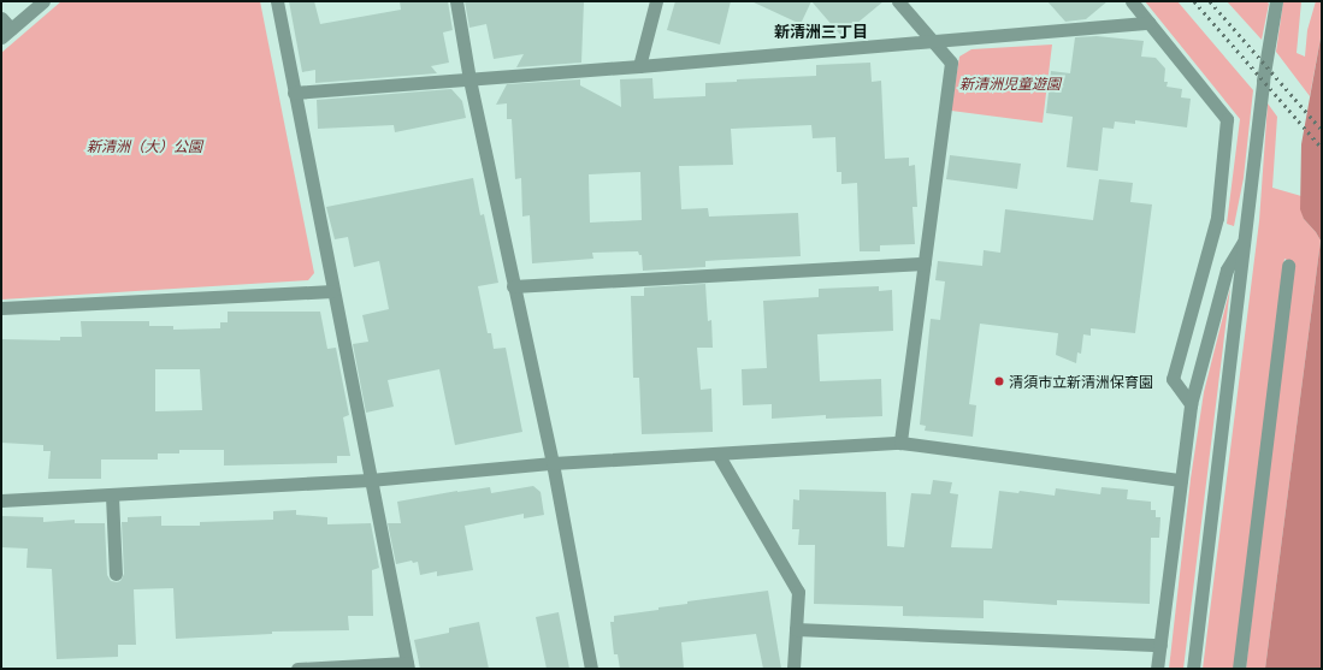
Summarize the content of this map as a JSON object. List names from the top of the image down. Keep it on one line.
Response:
{"districts":["新清洲三丁目"],"parks":["新清洲児童遊園","新清洲（大）公園"],"places":["清須市立新清洲保育園"]}
